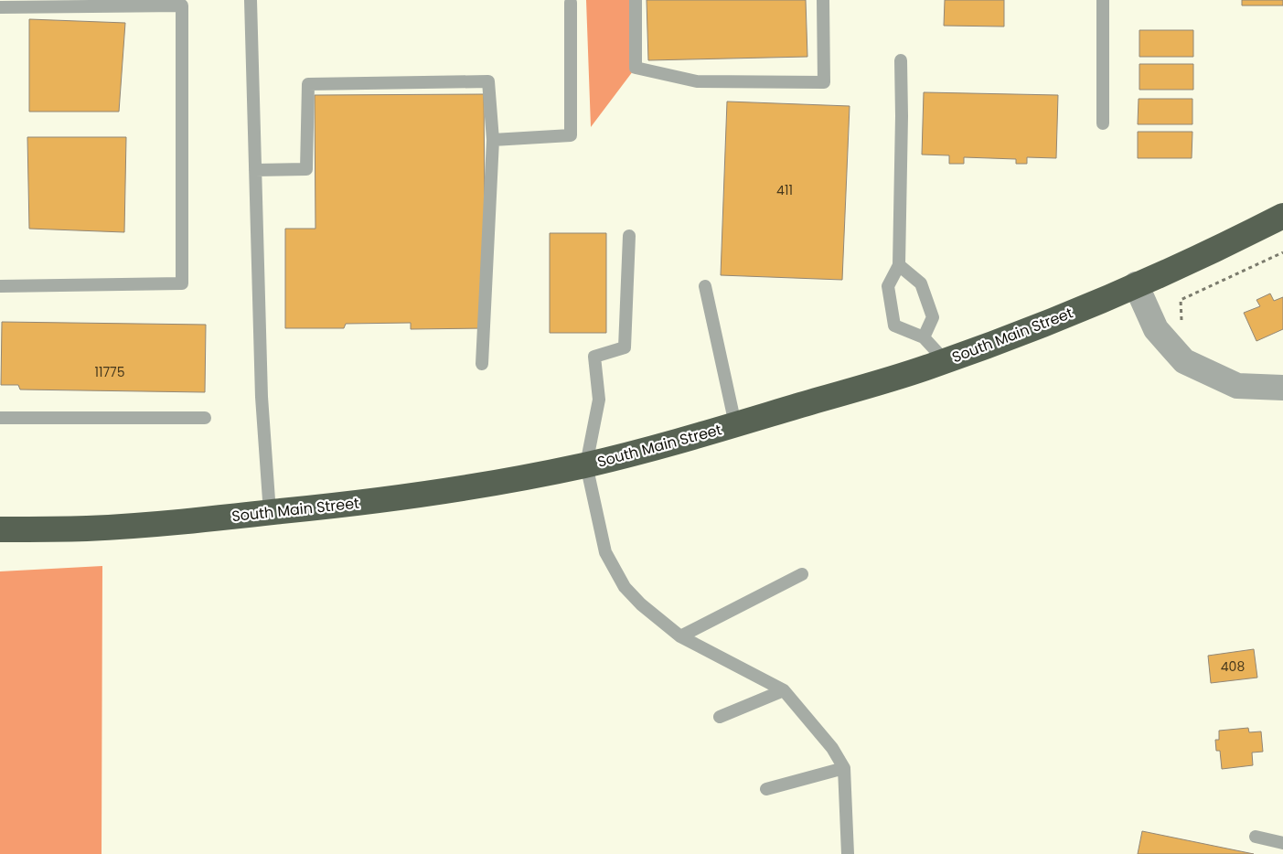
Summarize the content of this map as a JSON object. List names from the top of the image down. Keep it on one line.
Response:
{"streets":{"highway":["South Main Street"]},"house_numbers":["411","11775","408"]}
